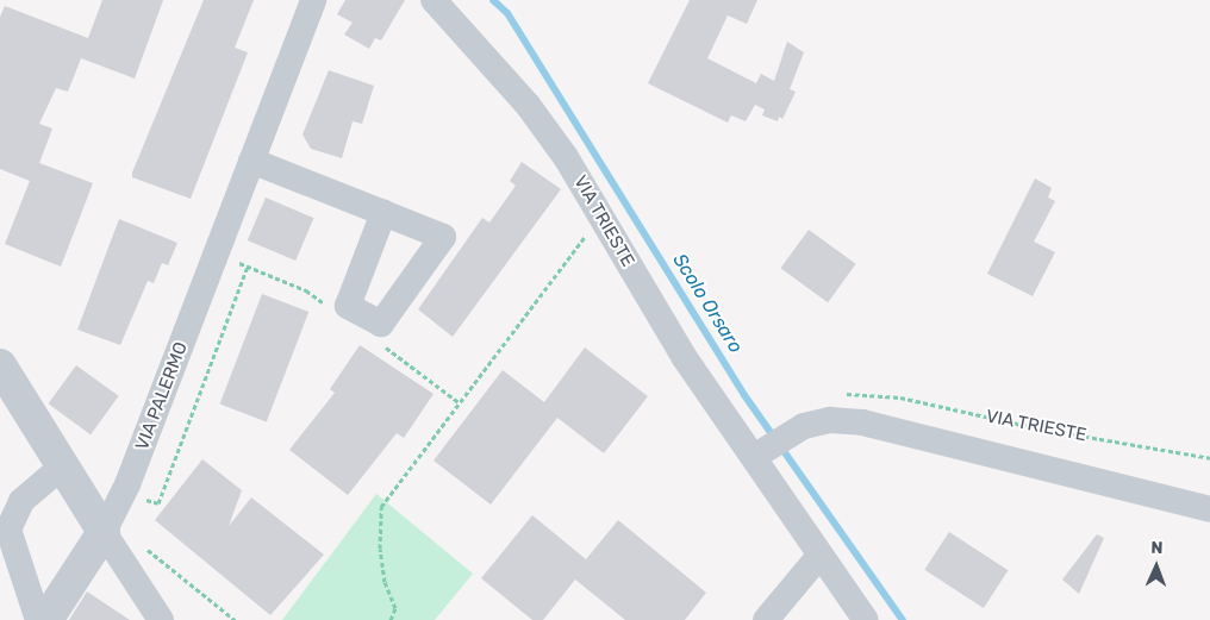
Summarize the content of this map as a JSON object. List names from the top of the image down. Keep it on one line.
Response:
{"streets":{"street":["VIA TRIESTE","VIA PALERMO"]},"water":["Scolo Orsaro"],"north":"top"}
